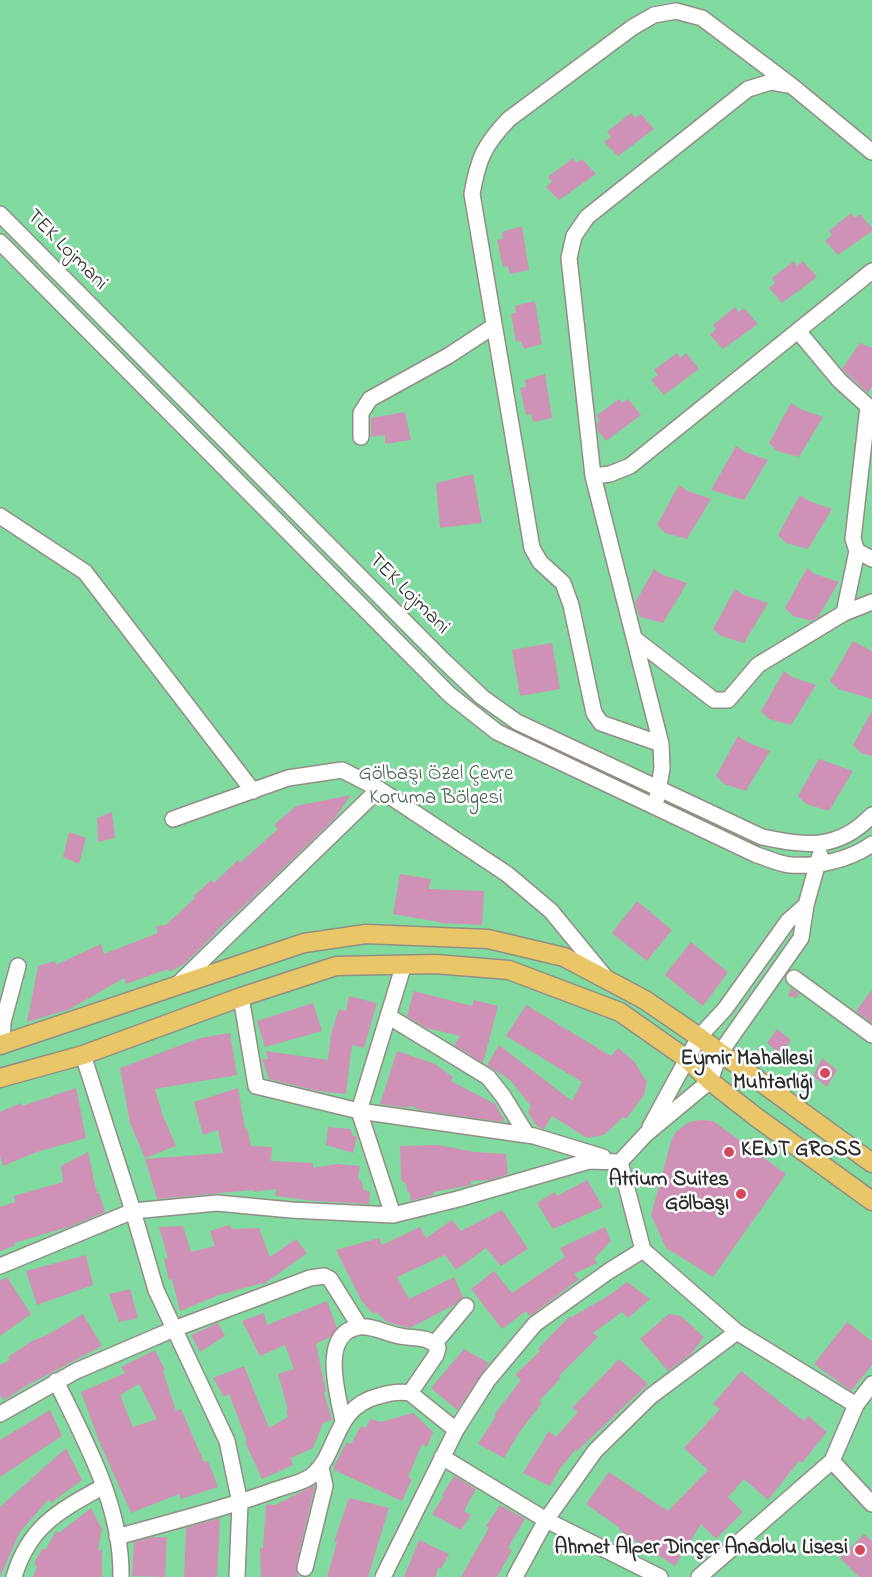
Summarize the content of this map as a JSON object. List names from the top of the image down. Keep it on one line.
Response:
{"streets":{"street":["TEK Lojmani"]},"parks":["Gölbaşı Özel Çevre Koruma Bölgesi"],"places":["Eymir Mahallesi Muhtarlığı","KENT GROSS","Atrium Suites Gölbaşı","Ahmet Alper Dinçer Anadolu Lisesi"]}
